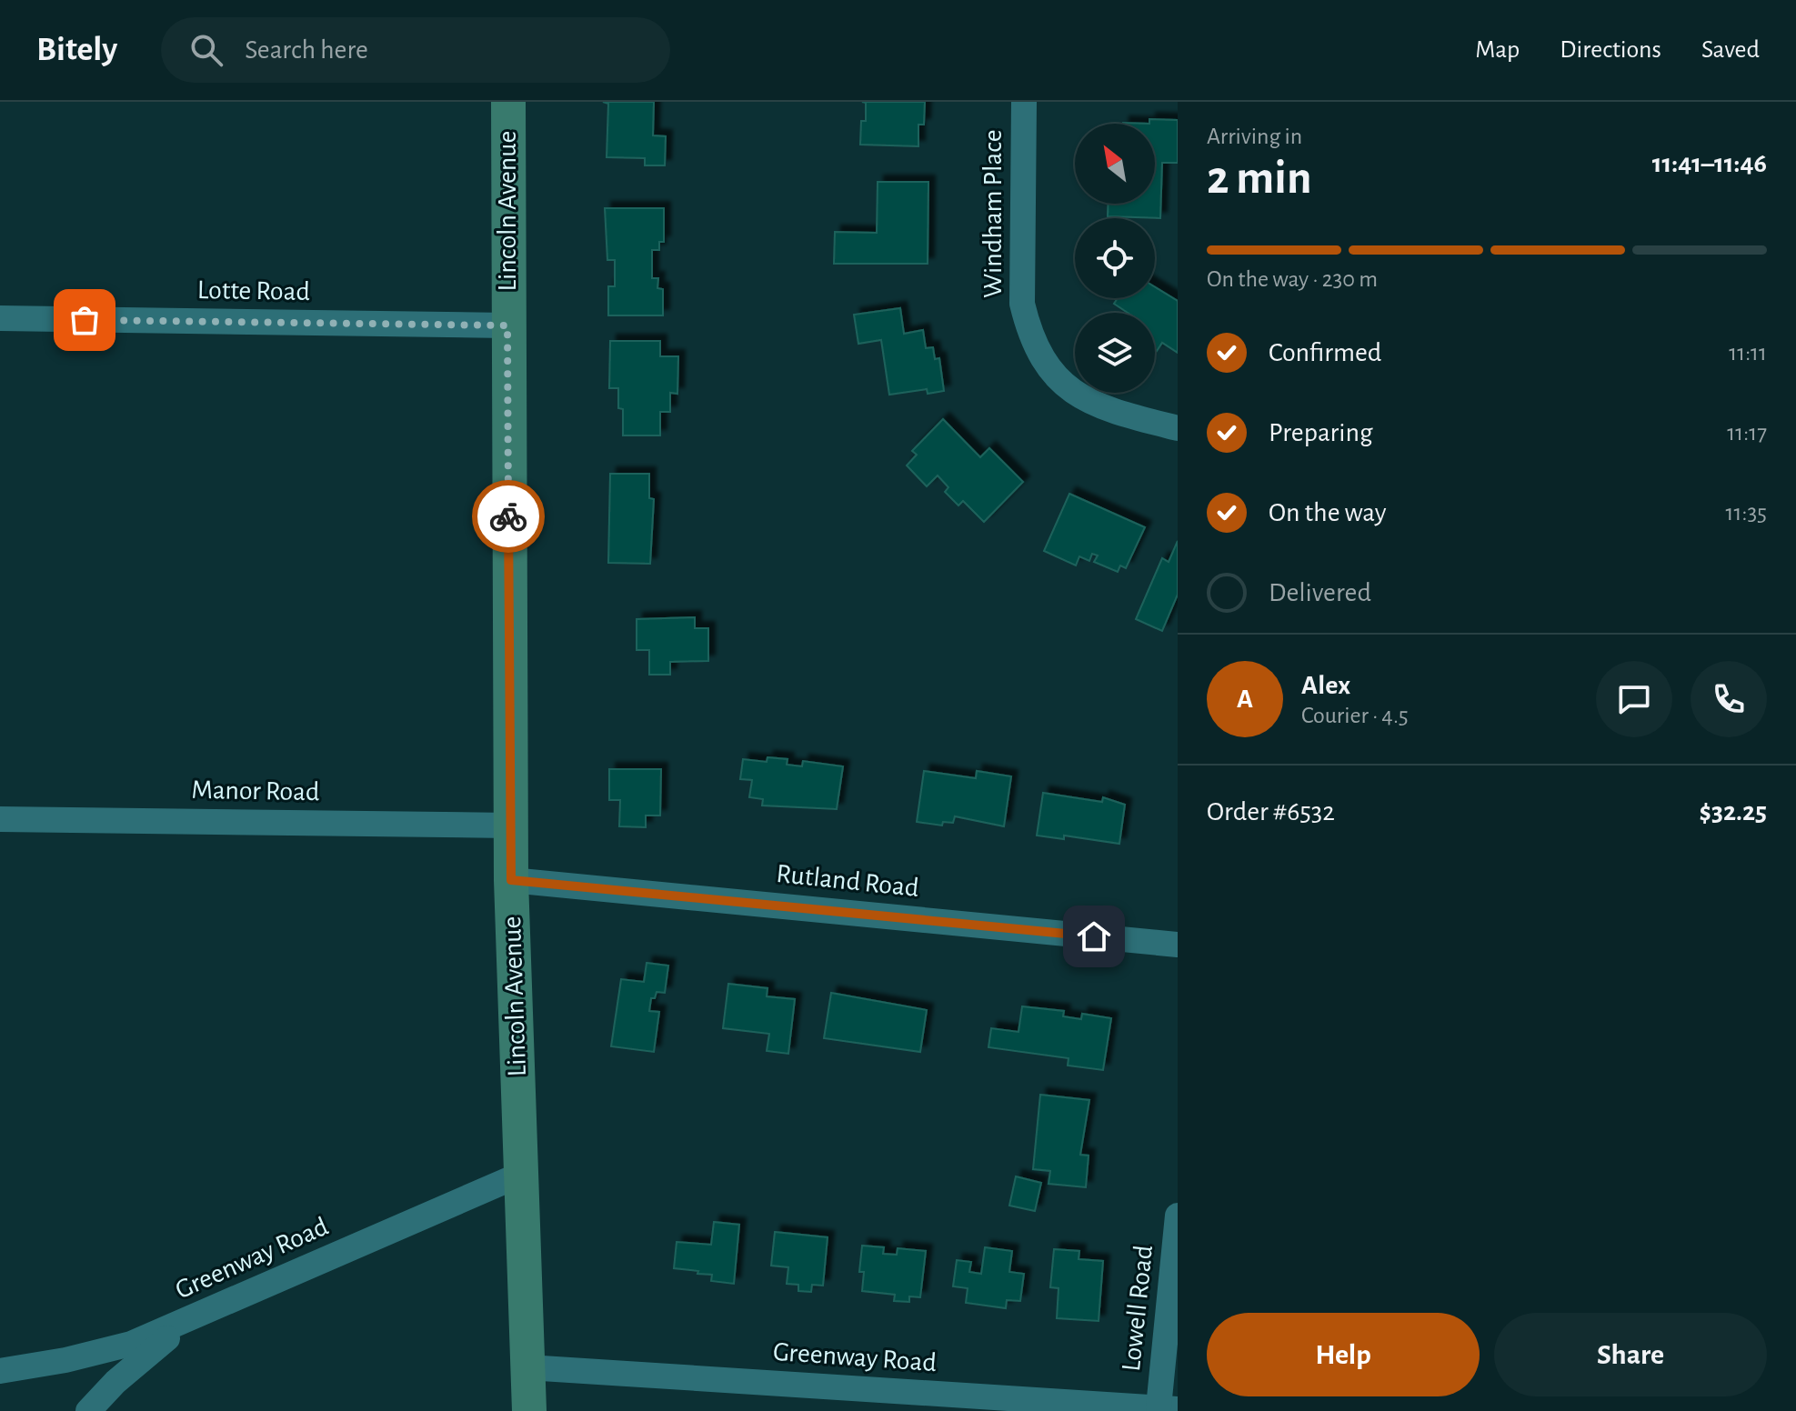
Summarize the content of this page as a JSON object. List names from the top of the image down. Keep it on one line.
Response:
{"streets":{"main road":["Lincoln Avenue"],"street":["Windham Place","Lotte Road","Manor Road","Rutland Road","Greenway Road","Lowell Road"]},"crossings":[["Lincoln Avenue","Lotte Road"],["Lincoln Avenue","Manor Road"],["Lincoln Avenue","Rutland Road"],["Lincoln Avenue","Greenway Road"],["Greenway Road","Lowell Road"]],"north":"top left","page":{"header":"Bitely","search":"Search here","nav":["Map","Directions","Saved"],"heading":["2 min","Arriving in","11:41–11:46"],"panel":["Alex","Courier · 4.5","Order #6532","$32.25"],"bar":"On the way · 230 m","list":[["Confirmed","11:11"],["Preparing","11:17"],["On the way","11:35"],"Delivered"],"round":"A","buttons":["Help","Share"]}}
